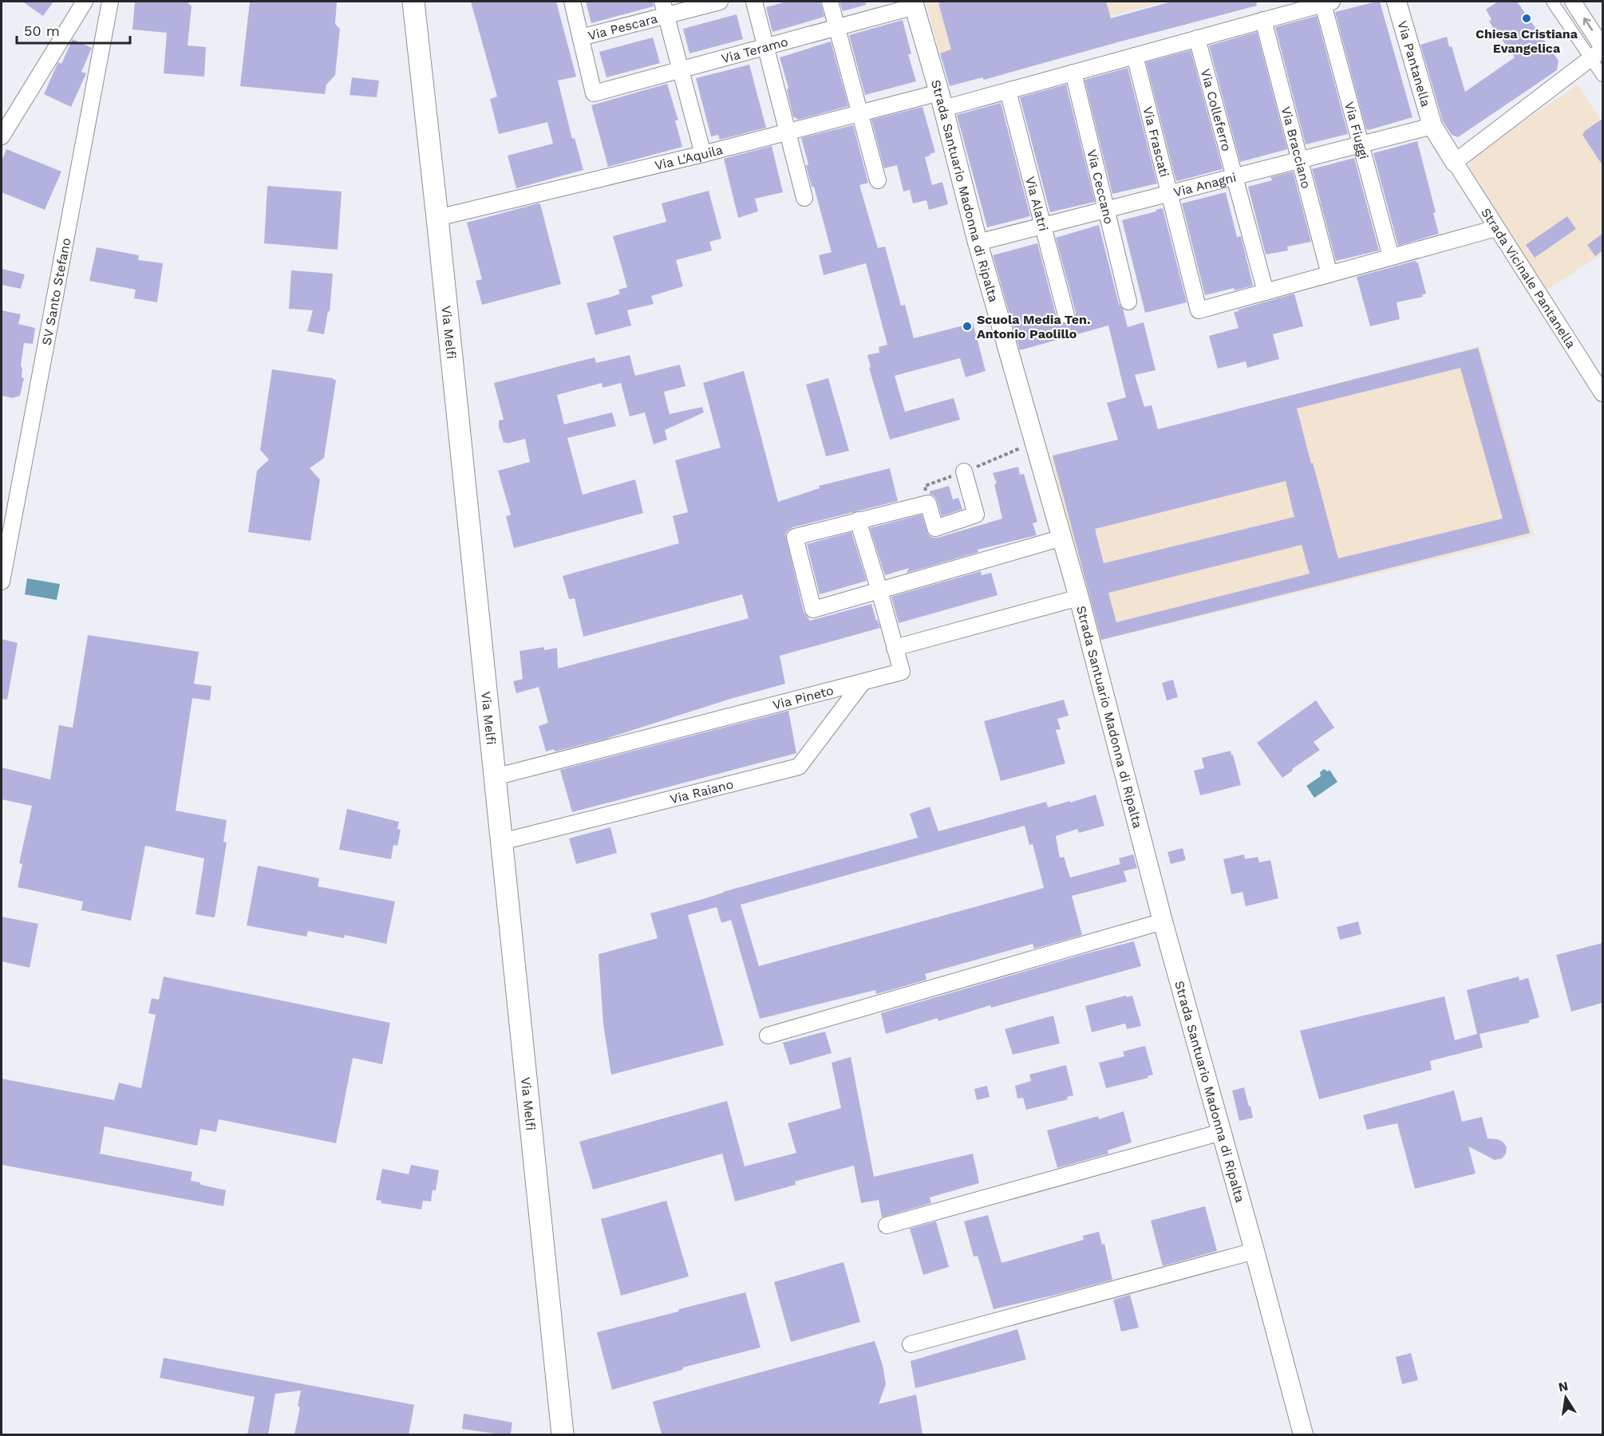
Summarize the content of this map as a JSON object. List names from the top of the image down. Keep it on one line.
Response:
{"streets":{"main road":["Via Melfi"],"street":["Via Pescara","Via Teramo","Via Pantanella","Via Colleferro","Via Fiuggi","Via Frascati","Via Bracciano","Via L'Aquila","Via Anagni","Via Ceccano","Strada Santuario Madonna di Ripalta","Via Alatri","Strada Vicinale Pantanella","SV Santo Stefano","Via Pineto","Via Raiano"]},"crossings":[["Via Pescara","Via Teramo"],["Via Teramo","Strada Santuario Madonna di Ripalta"],["Via Pantanella","Via Anagni"],["Via Pantanella","Strada Vicinale Pantanella"],["Via Colleferro","Via Frascati"],["Via Colleferro","Via L'Aquila"],["Via Colleferro","Via Anagni"],["Via Fiuggi","Via L'Aquila"],["Via Fiuggi","Via Anagni"],["Via Frascati","Via L'Aquila"],["Via Frascati","Via Anagni"],["Via Bracciano","Via L'Aquila"],["Via Bracciano","Via Anagni"],["Via L'Aquila","Via Ceccano"],["Via L'Aquila","Strada Santuario Madonna di Ripalta"],["Via L'Aquila","Via Alatri"],["Via L'Aquila","Via Melfi"],["Via Anagni","Via Ceccano"],["Via Anagni","Strada Santuario Madonna di Ripalta"],["Via Anagni","Via Alatri"],["Via Melfi","Via Pineto"],["Via Melfi","Via Raiano"],["Via Pineto","Via Raiano"]],"places":["Chiesa Cristiana Evangelica","Scuola Media Ten. Antonio Paolillo"],"scale_bar":"50 m","north":"top"}
